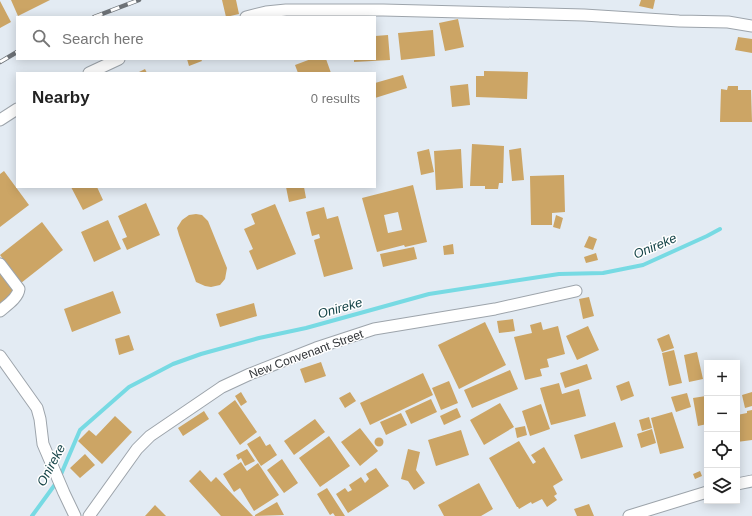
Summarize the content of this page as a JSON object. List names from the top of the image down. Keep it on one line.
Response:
{"streets":{"street":["New Convenant Street"]},"water":["Onireke"],"page":{"search":"Search here","heading":["Nearby","0 results"],"map_buttons":["+","−"]}}
